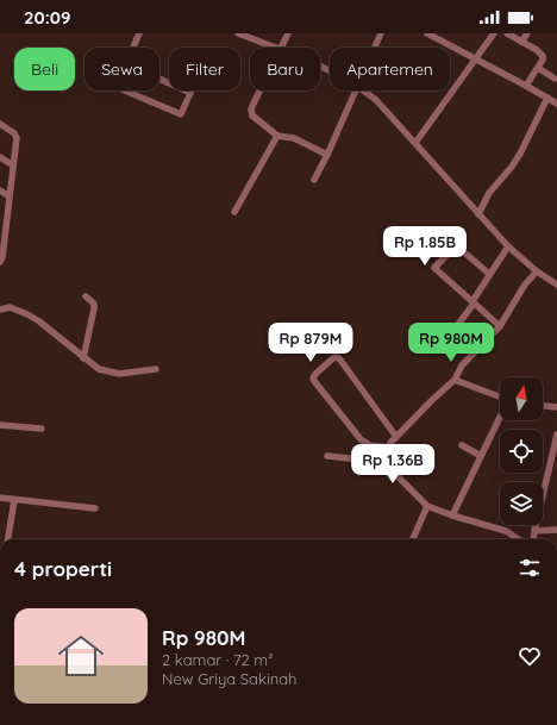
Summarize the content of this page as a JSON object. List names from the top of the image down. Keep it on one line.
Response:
{"north":"top","page":{"status":"20:09","chip":["Beli","Sewa","Filter","Baru","Apartemen"],"price":["Rp 1.85B","Rp 879M","Rp 980M","Rp 1.36B"],"heading":"4 properti","list":[{"name":"Rp 980M","note":"2 kamar · 72 m² · New Griya Sakinah"}]}}
